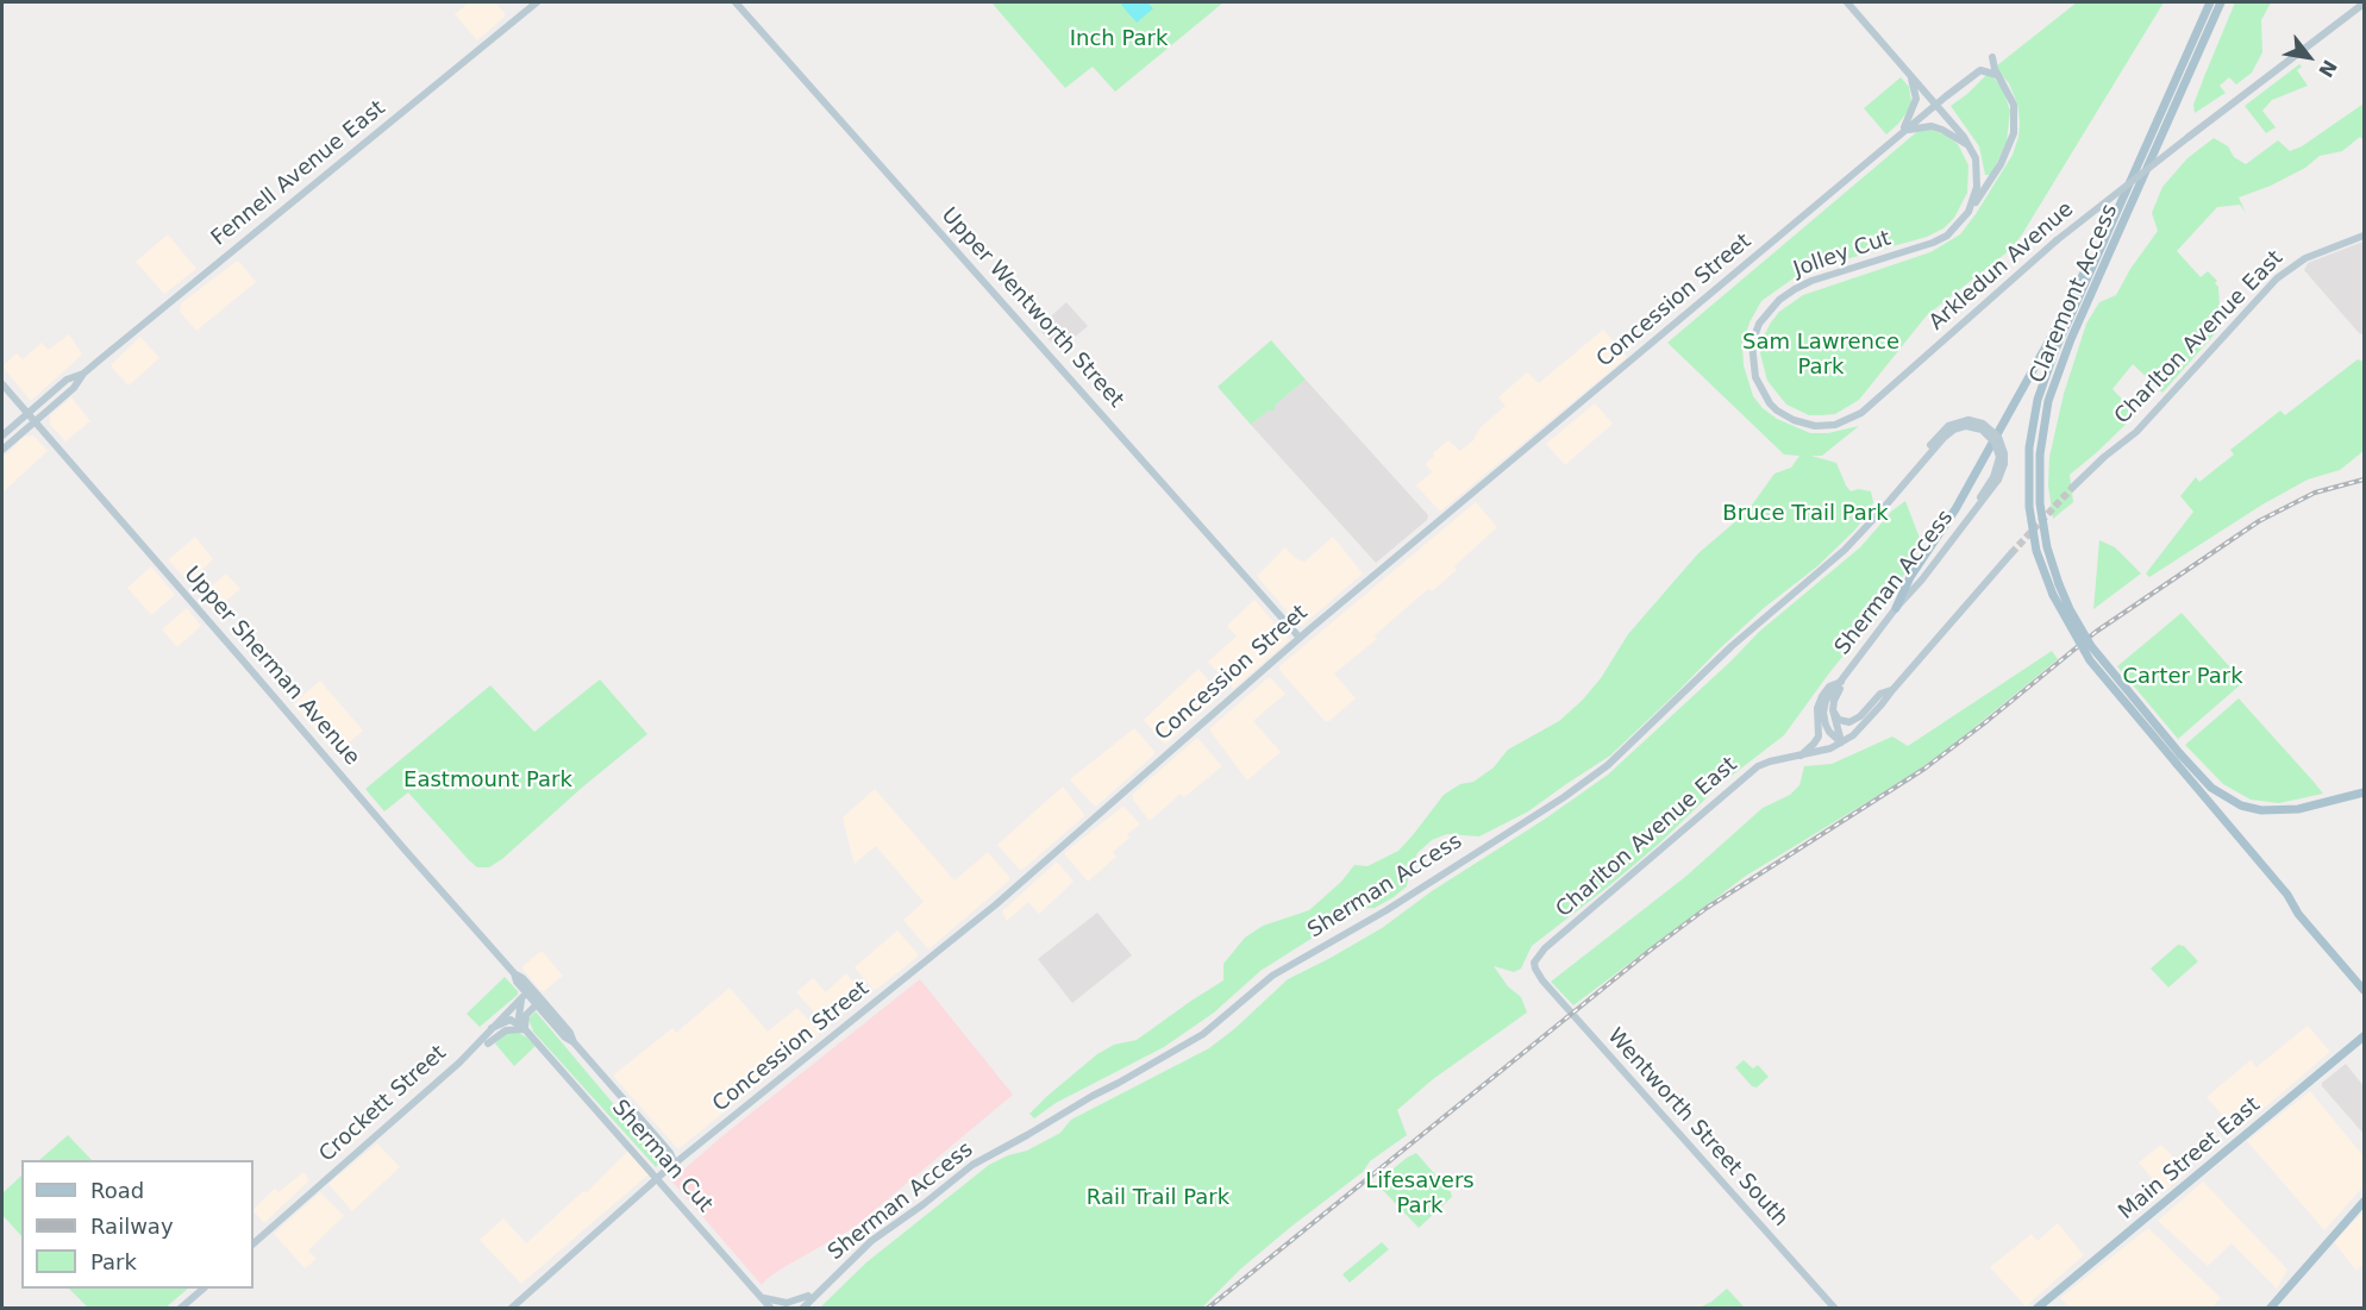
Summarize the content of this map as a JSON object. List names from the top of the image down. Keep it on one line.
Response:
{"streets":{"main road":["Fennell Avenue East","Jolley Cut","Arkledun Avenue","Claremont Access","Concession Street","Upper Wentworth Street","Charlton Avenue East","Sherman Access","Upper Sherman Avenue","Crockett Street","Wentworth Street South","Sherman Cut","Main Street East"]},"crossings":[["Fennell Avenue East","Upper Sherman Avenue"],["Jolley Cut","Arkledun Avenue"],["Jolley Cut","Concession Street"],["Concession Street","Upper Wentworth Street"],["Concession Street","Upper Sherman Avenue"],["Charlton Avenue East","Sherman Access"],["Charlton Avenue East","Wentworth Street South"]],"parks":["Inch Park","Sam Lawrence Park","Bruce Trail Park","Carter Park","Eastmount Park","Lifesavers Park","Rail Trail Park"],"legend":["Road","Railway","Park"],"north":"bottom right"}
